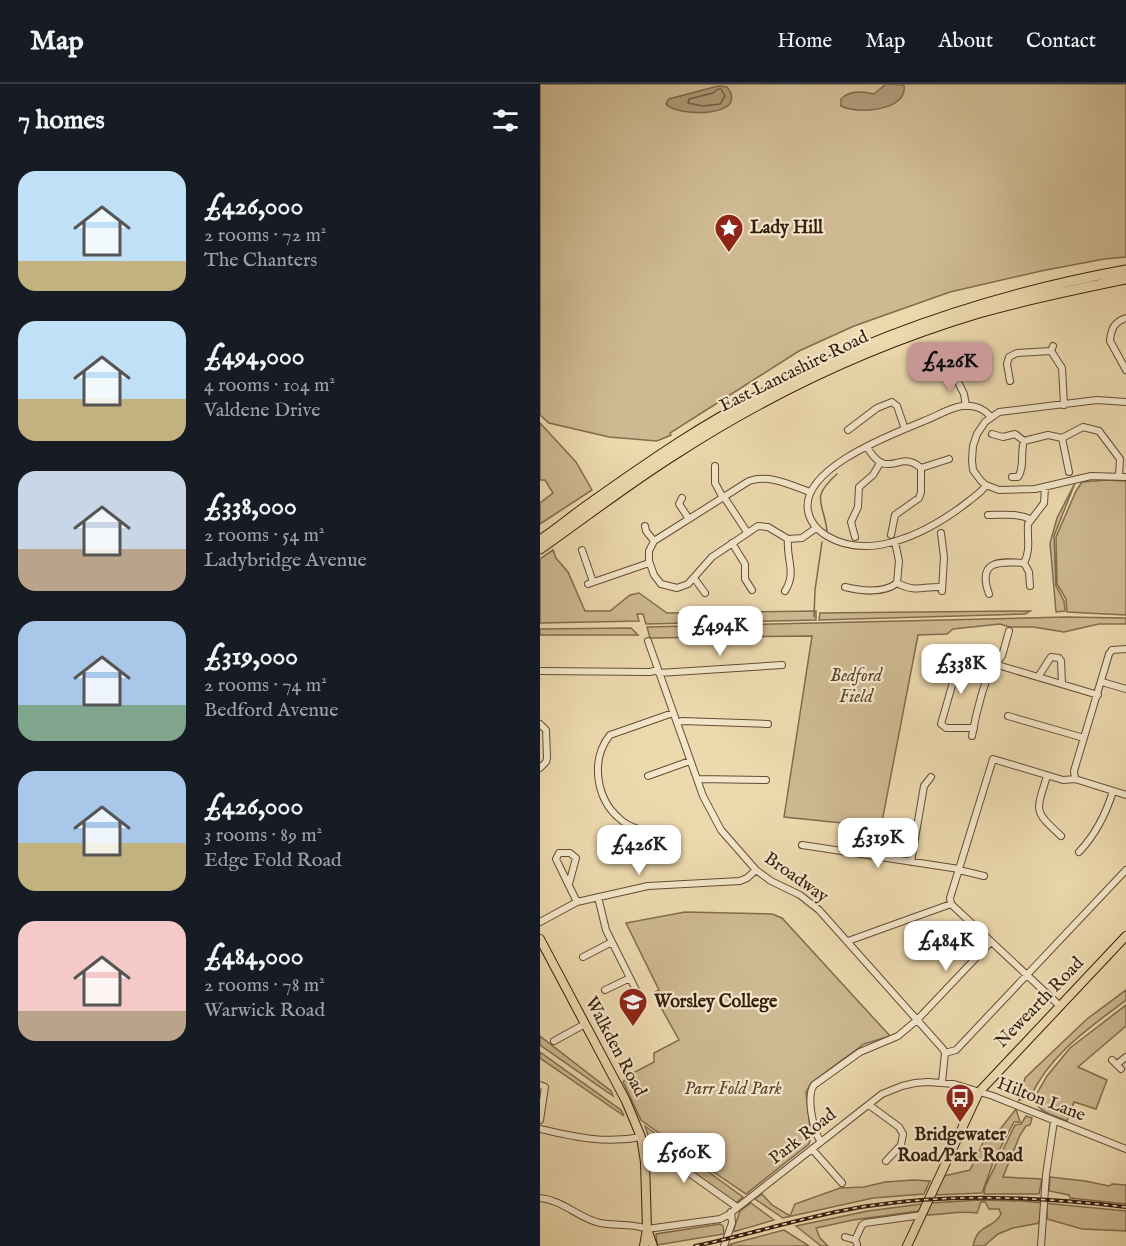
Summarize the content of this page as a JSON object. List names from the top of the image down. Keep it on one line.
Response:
{"streets":{"highway":["East Lancashire Road"],"main road":["Newearth Road","Walkden Road"],"street":["Broadway","Hilton Lane","Park Road"]},"crossings":[["Newearth Road","Hilton Lane"],["Newearth Road","Park Road"],["Walkden Road","Park Road"],["Hilton Lane","Park Road"]],"parks":["Bedford Field","Parr Fold Park"],"places":{"place":["Lady Hill"],"school or university":["Worsley College"],"bus stop":["Bridgewater Road/Park Road"]},"page":{"header":"Map","nav":["Home","Map","About","Contact"],"heading":"7 homes","list":[{"name":"£426,000","note":"2 rooms · 72 m² · The Chanters"},{"name":"£494,000","note":"4 rooms · 104 m² · Valdene Drive"},{"name":"£338,000","note":"2 rooms · 54 m² · Ladybridge Avenue"},{"name":"£319,000","note":"2 rooms · 74 m² · Bedford Avenue"},{"name":"£426,000","note":"3 rooms · 89 m² · Edge Fold Road"},{"name":"£484,000","note":"2 rooms · 78 m² · Warwick Road"}],"price":["£426K","£494K","£338K","£319K","£426K","£484K","£560K"]}}
